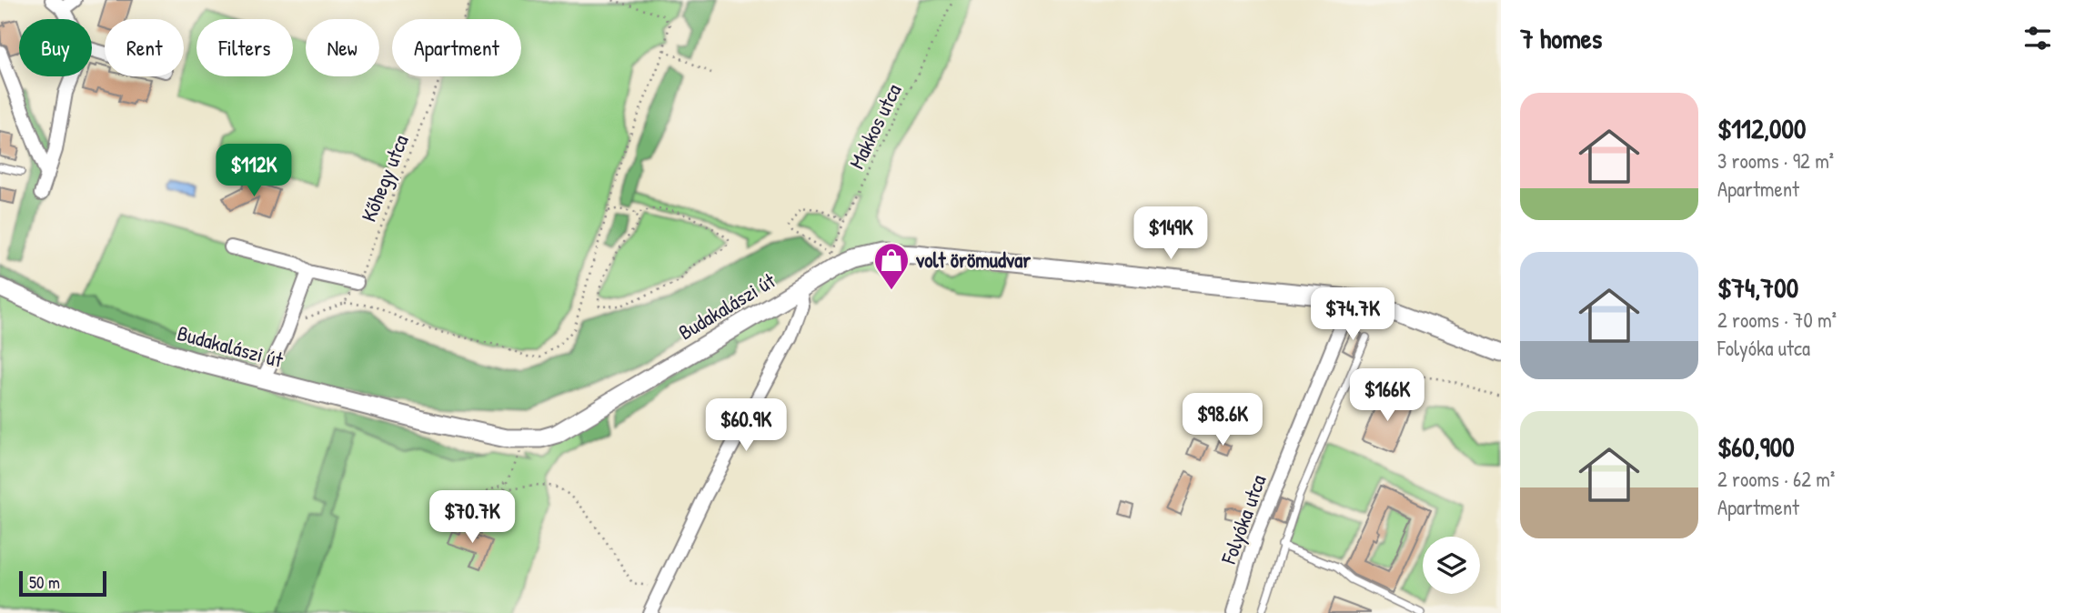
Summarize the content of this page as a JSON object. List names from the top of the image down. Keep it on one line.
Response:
{"streets":{"main road":["Budakalászi út"],"street":["Folyóka utca"],"path":["Makkos utca","Kőhegy utca"]},"crossings":[["Makkos utca","Budakalászi út"],["Budakalászi út","Folyóka utca"]],"places":{"shop":["volt örömudvar"]},"scale_bar":"50 m","page":{"heading":"7 homes","chip":["Buy","Rent","Filters","New","Apartment"],"list":[{"name":"$112,000","note":"3 rooms · 92 m² · Apartment"},{"name":"$74,700","note":"2 rooms · 70 m² · Folyóka utca"},{"name":"$60,900","note":"2 rooms · 62 m² · Apartment"}],"price":["$112K","$149K","$74.7K","$166K","$98.6K","$60.9K","$70.7K"],"scale":"50 m"}}
